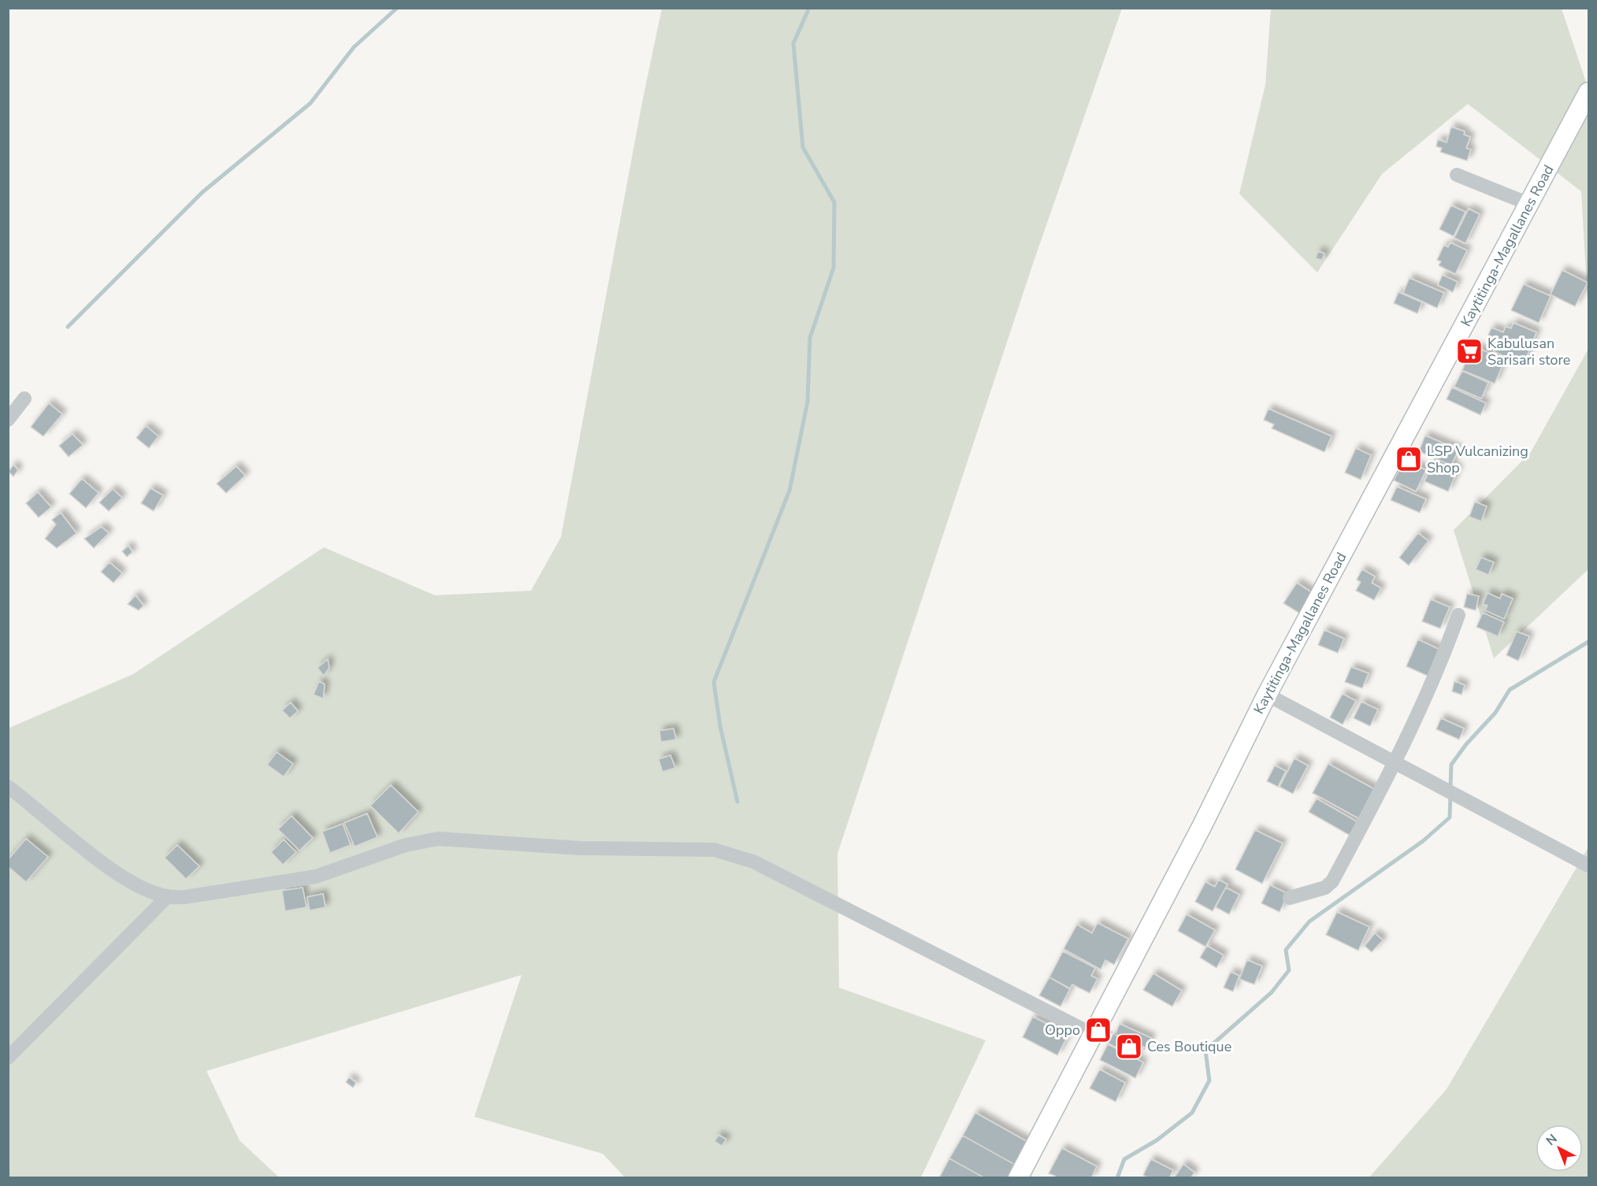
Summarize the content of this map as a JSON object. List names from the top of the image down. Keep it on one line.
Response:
{"streets":{"main road":["Kaytitinga-Magallanes Road"]},"places":{"supermarket":["Kabulusan Sarisari store"],"shop":["LSP Vulcanizing Shop","Oppo","Ces Boutique"]},"north":"top left"}
